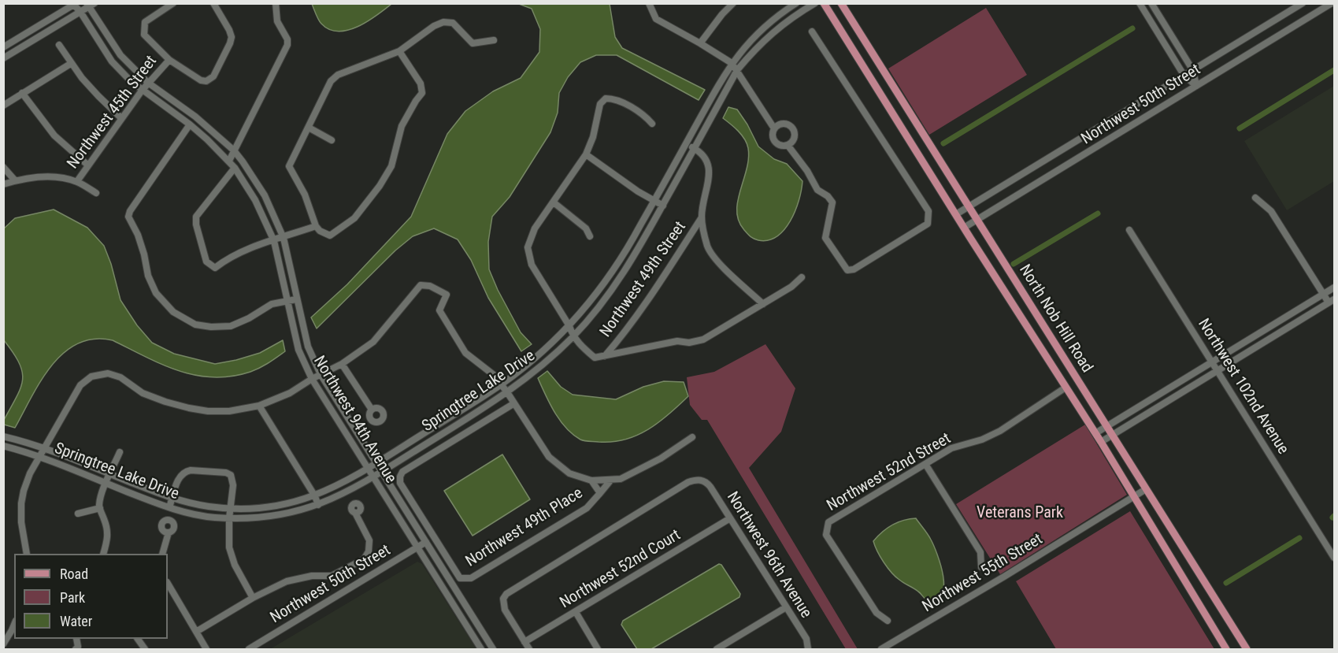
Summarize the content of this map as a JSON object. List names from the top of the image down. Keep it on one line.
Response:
{"streets":{"main road":["North Nob Hill Road"],"street":["Northwest 50th Street","Northwest 45th Street","Northwest 49th Street","Northwest 102nd Avenue","Springtree Lake Drive","Northwest 94th Avenue","Northwest 52nd Street","Northwest 49th Place","Northwest 96th Avenue","Northwest 52nd Court","Northwest 55th Street"]},"crossings":[["Northwest 50th Street","North Nob Hill Road"],["Northwest 50th Street","Northwest 94th Avenue"],["Northwest 45th Street","Northwest 94th Avenue"],["North Nob Hill Road","Northwest 52nd Street"],["North Nob Hill Road","Northwest 55th Street"],["Springtree Lake Drive","Northwest 94th Avenue"],["Northwest 96th Avenue","Northwest 52nd Court"]],"parks":["Veterans Park"],"legend":["Road","Park","Water"]}
